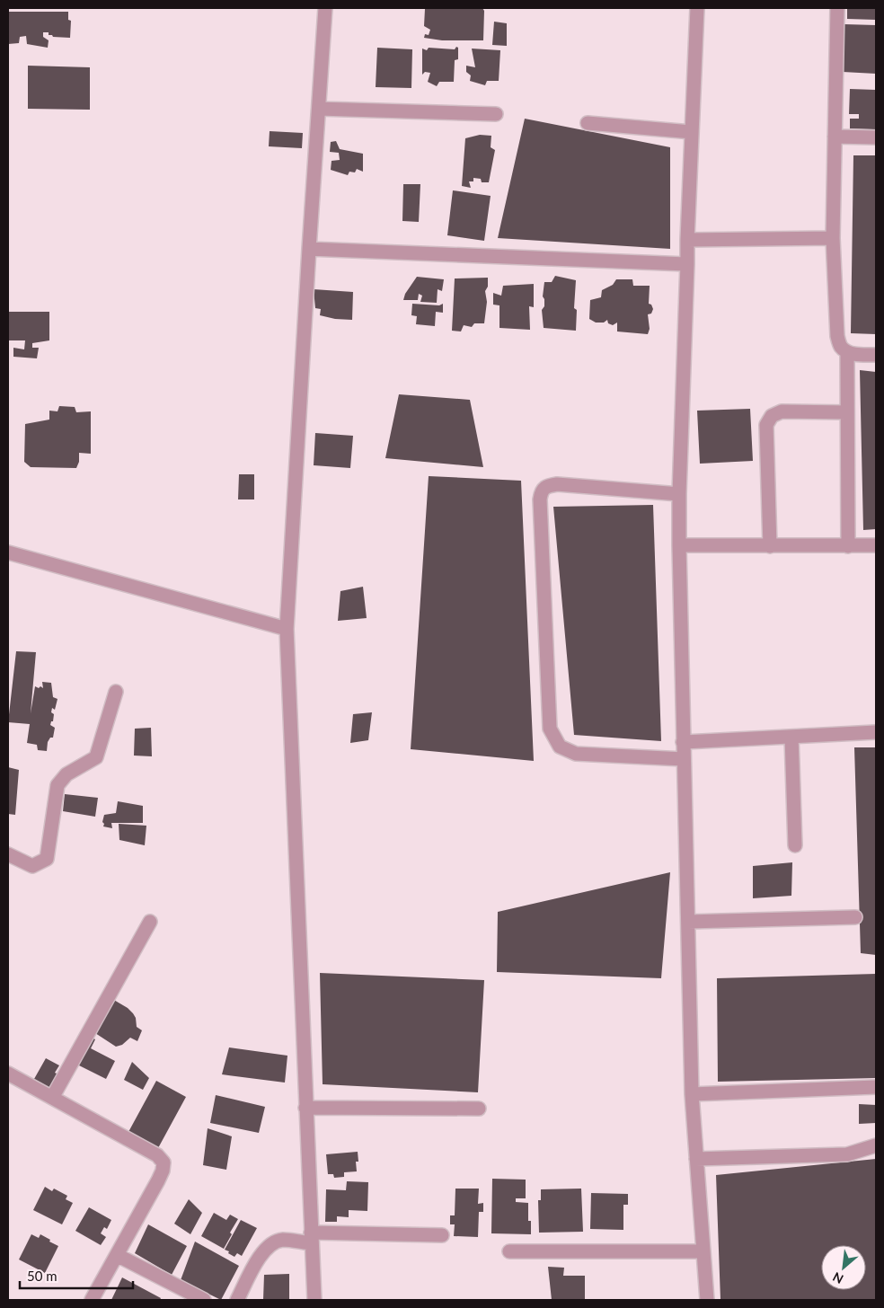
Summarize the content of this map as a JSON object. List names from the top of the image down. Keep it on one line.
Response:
{"scale_bar":"50 m","north":"bottom left"}
